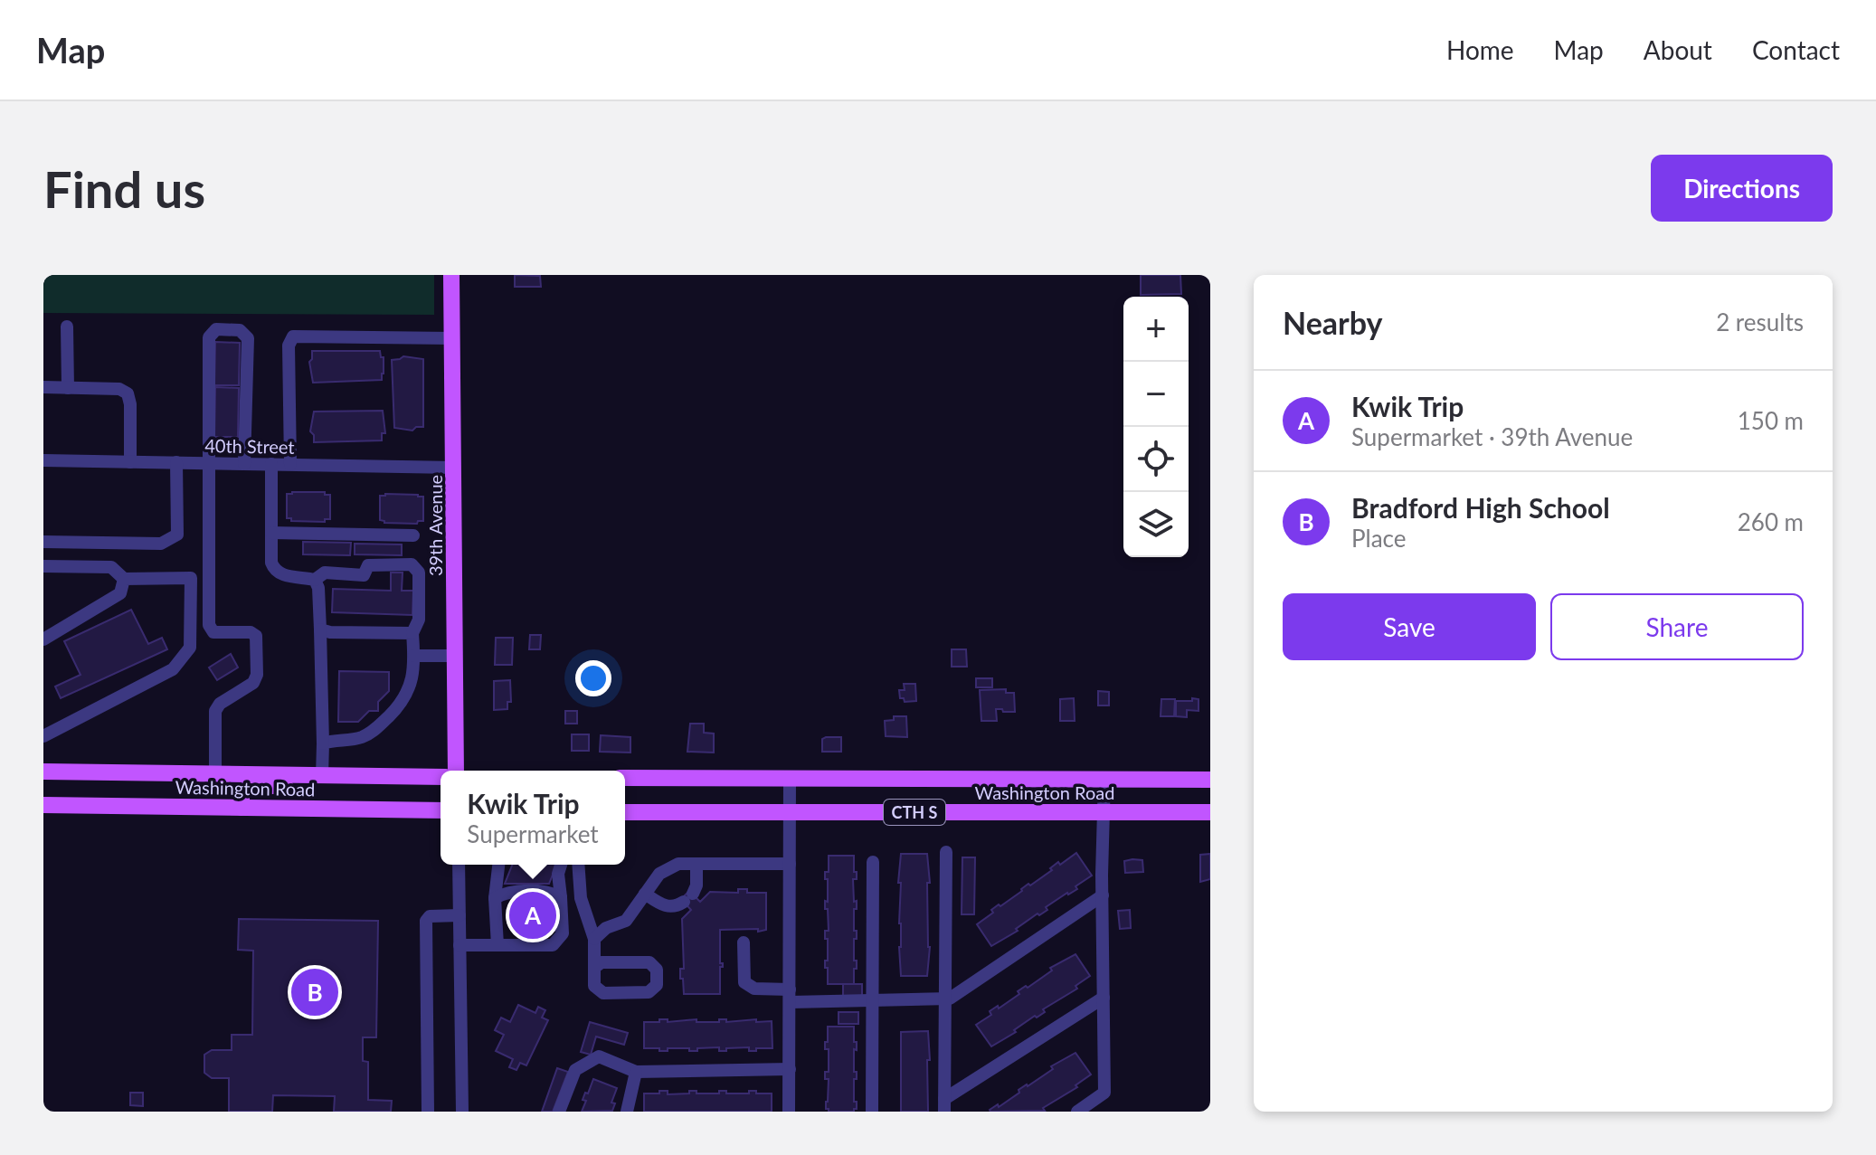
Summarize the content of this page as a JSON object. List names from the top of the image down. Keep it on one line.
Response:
{"streets":{"main road":["39th Avenue","Washington Road","CTH S"],"street":["40th Street"]},"crossings":[["40th Street","39th Avenue"]],"page":{"header":"Map","nav":["Home","Map","About","Contact"],"buttons":["Directions",["Save","Share"]],"title":"Find us","heading":["Nearby","2 results"],"map_buttons":["+","−"],"list":[{"mark":"A","name":"Kwik Trip","note":"Supermarket · 39th Avenue","value":"150 m"},{"mark":"B","name":"Bradford High School","note":"Place","value":"260 m"}],"popup":["Kwik Trip","Supermarket"],"pins":["A","B"]}}
